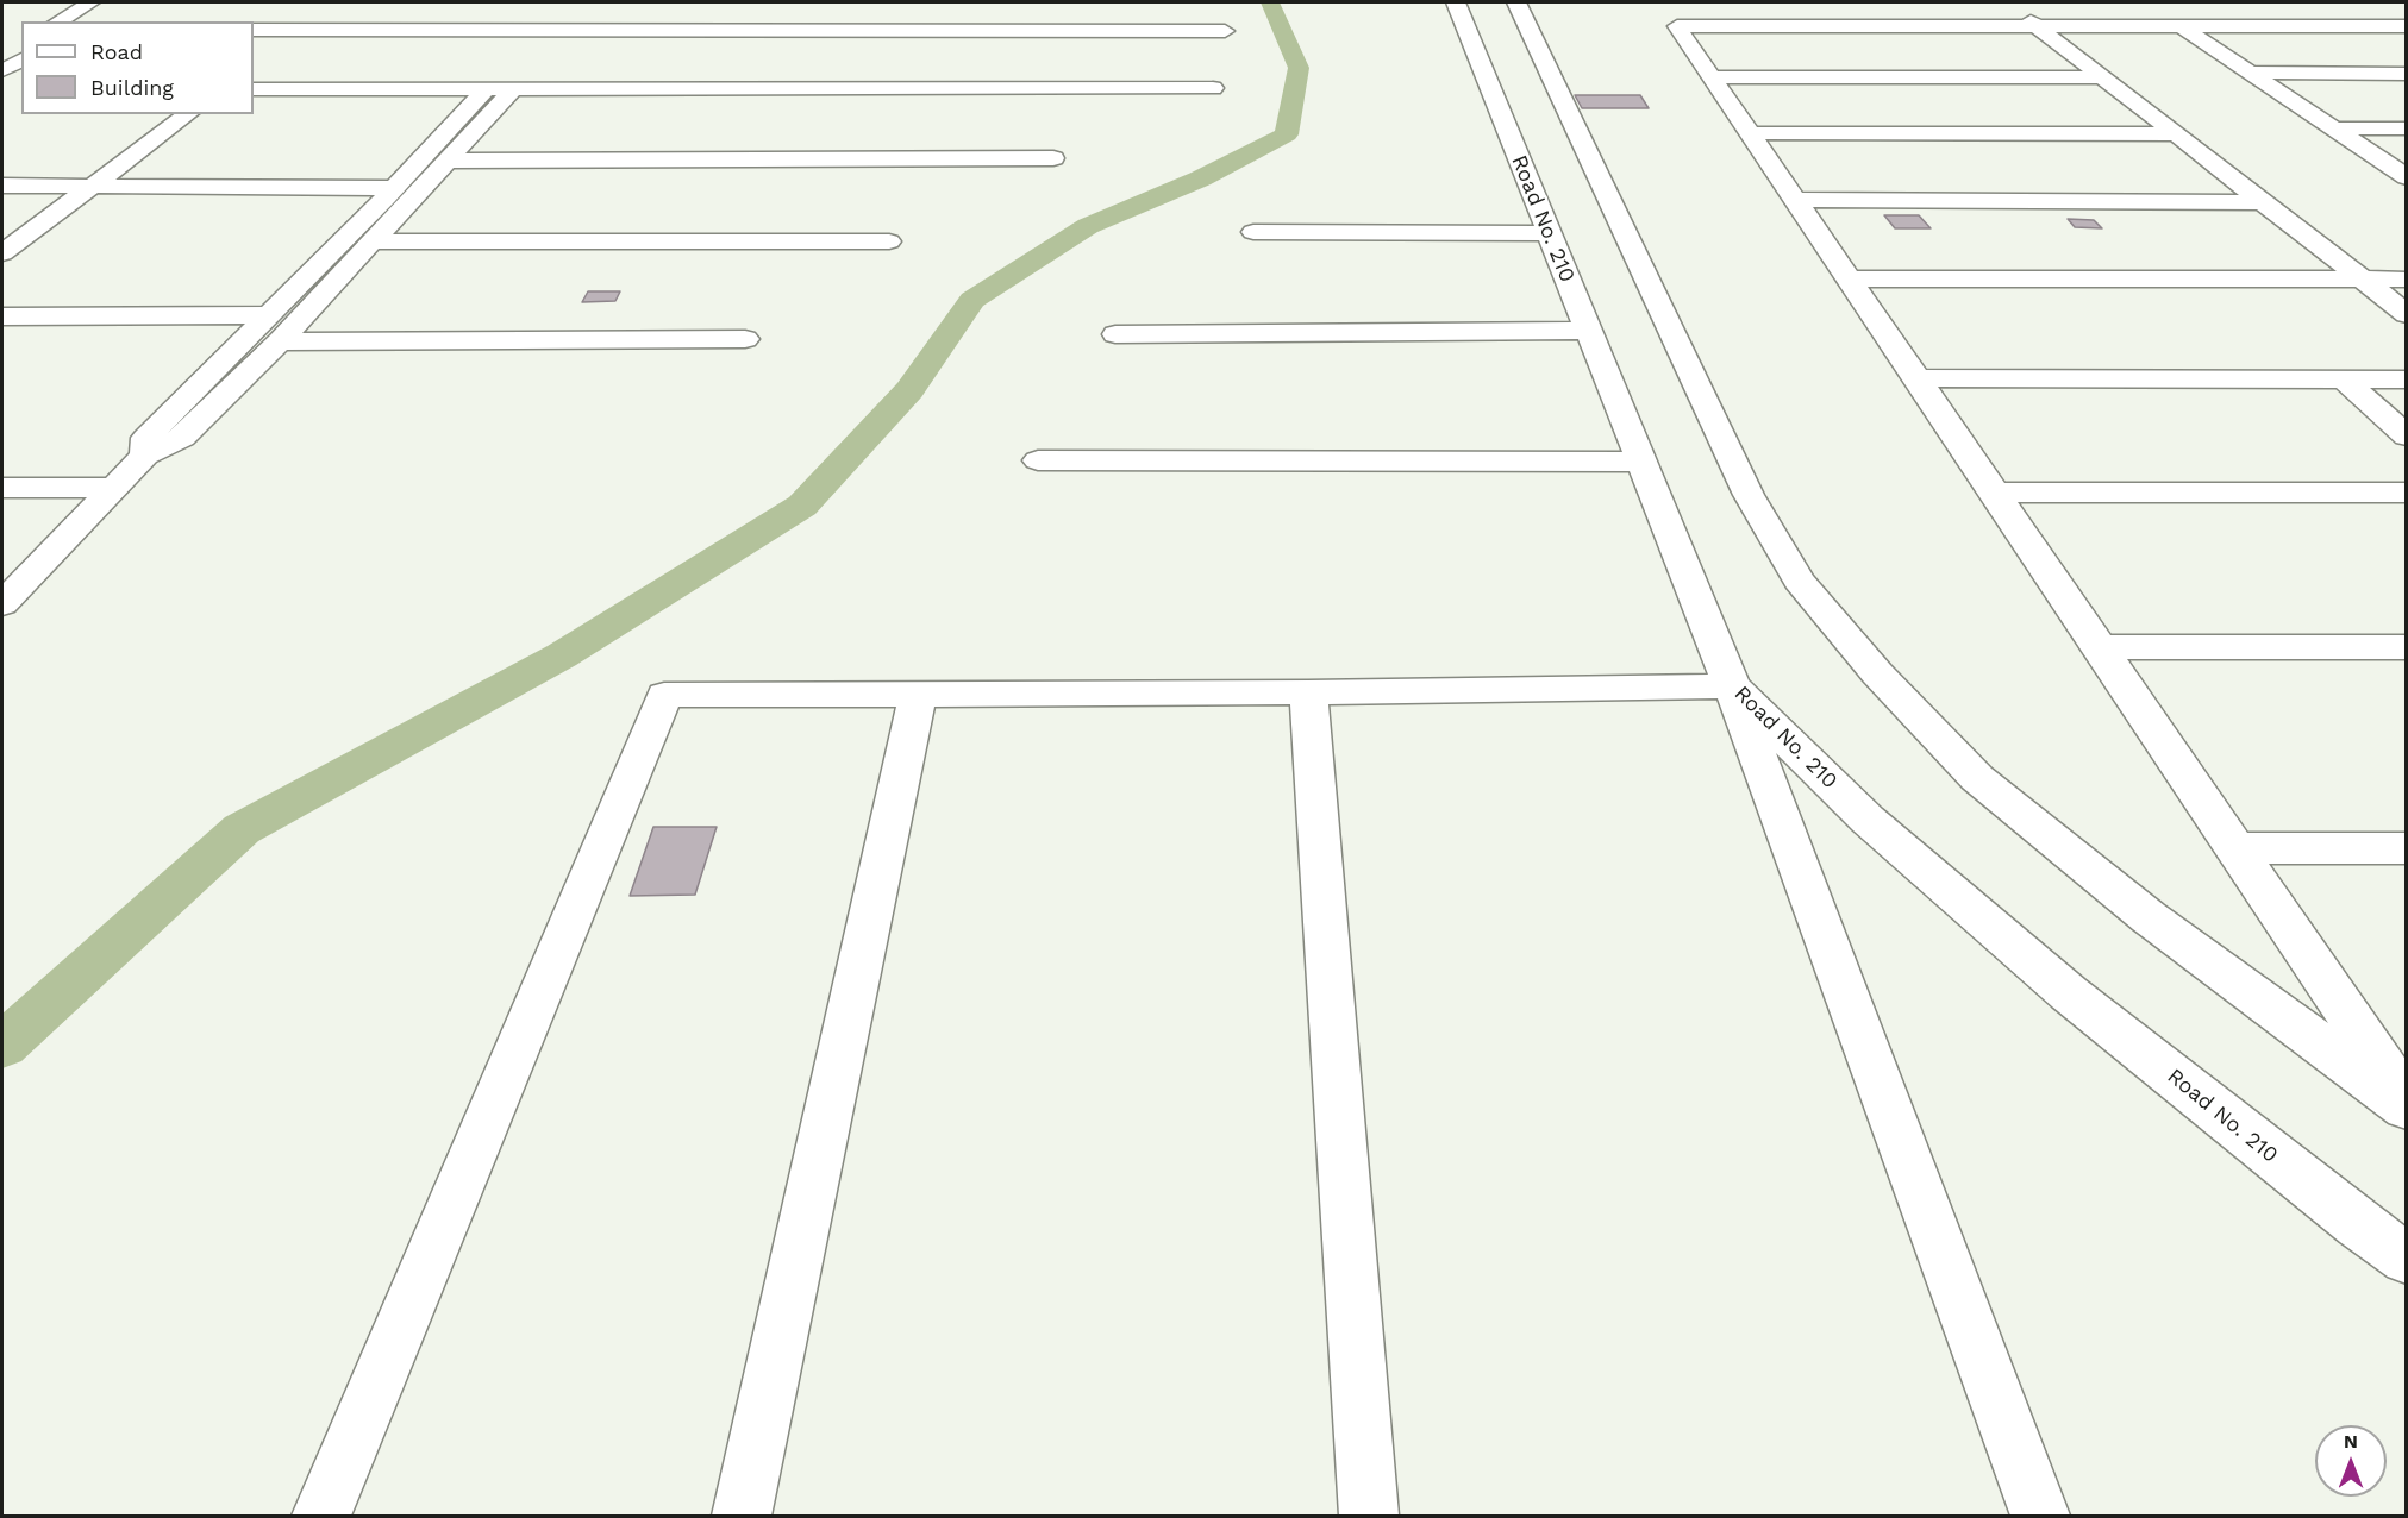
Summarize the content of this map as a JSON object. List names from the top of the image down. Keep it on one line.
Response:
{"streets":{"street":["Road No. 210"]},"legend":["Road","Building"],"north":"top"}
